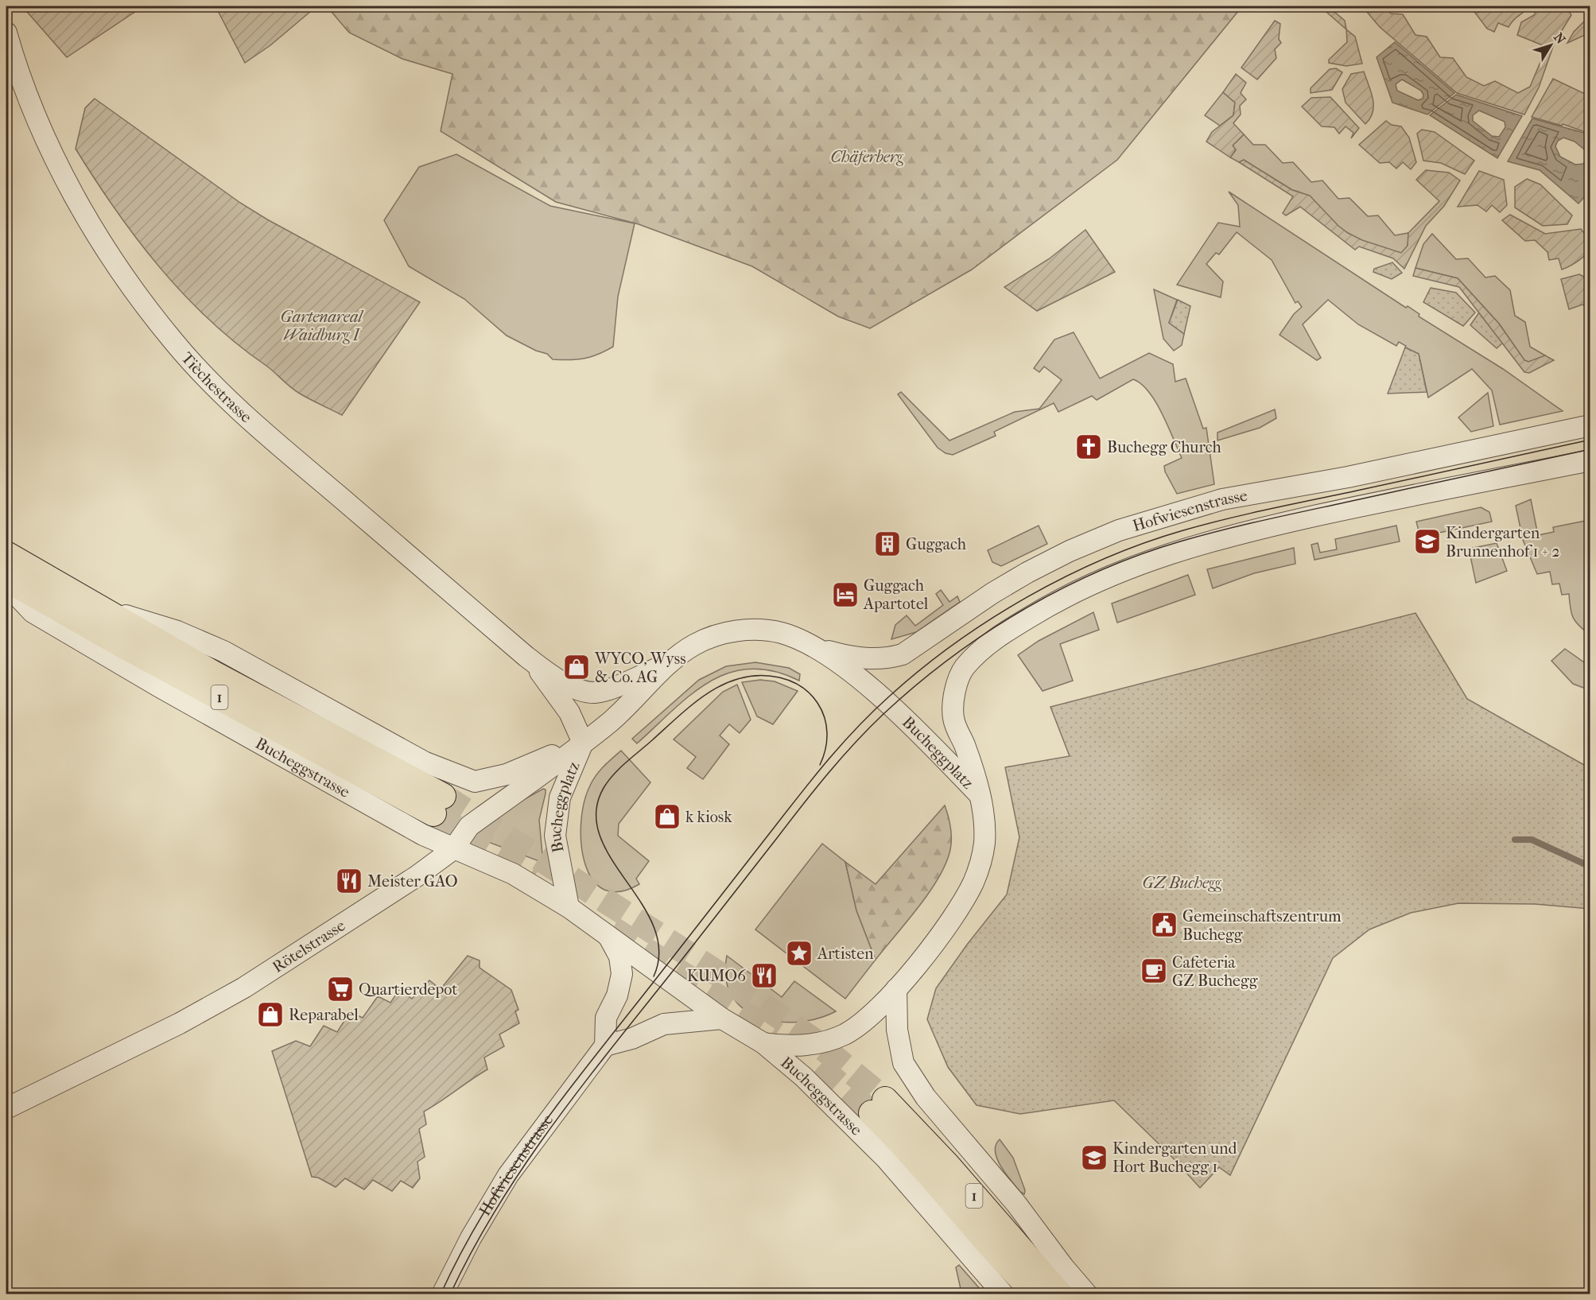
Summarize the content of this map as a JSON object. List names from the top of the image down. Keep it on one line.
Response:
{"streets":{"main road":["1","Bucheggstrasse"],"street":["Tièchestrasse","Hofwiesenstrasse","Bucheggplatz","Rötelstrasse"]},"crossings":[["Tièchestrasse","Bucheggplatz"],["Tièchestrasse","Bucheggstrasse"],["Tièchestrasse","Rötelstrasse"],["Hofwiesenstrasse","Bucheggplatz"],["Hofwiesenstrasse","Bucheggstrasse"],["Bucheggplatz","Bucheggstrasse"],["Bucheggplatz","Rötelstrasse"],["Bucheggstrasse","Rötelstrasse"]],"parks":["Chäferberg","Gartenareal Waidburg I","GZ Buchegg"],"places":{"church":["Buchegg Church"],"school or university":["Kindergarten Brunnenhof 1 + 2","Kindergarten und Hort Buchegg 1"],"building":["Guggach"],"hotel":["Guggach Apartotel"],"shop":["WYCO, Wyss & Co. AG","k kiosk","Reparabel"],"restaurant":["Meister GAO","KUMO6"],"public building":["Gemeinschaftszentrum Buchegg"],"place":["Artisten"],"cafe":["Cafeteria GZ Buchegg"],"supermarket":["Quartierdepot"]},"north":"top right"}
